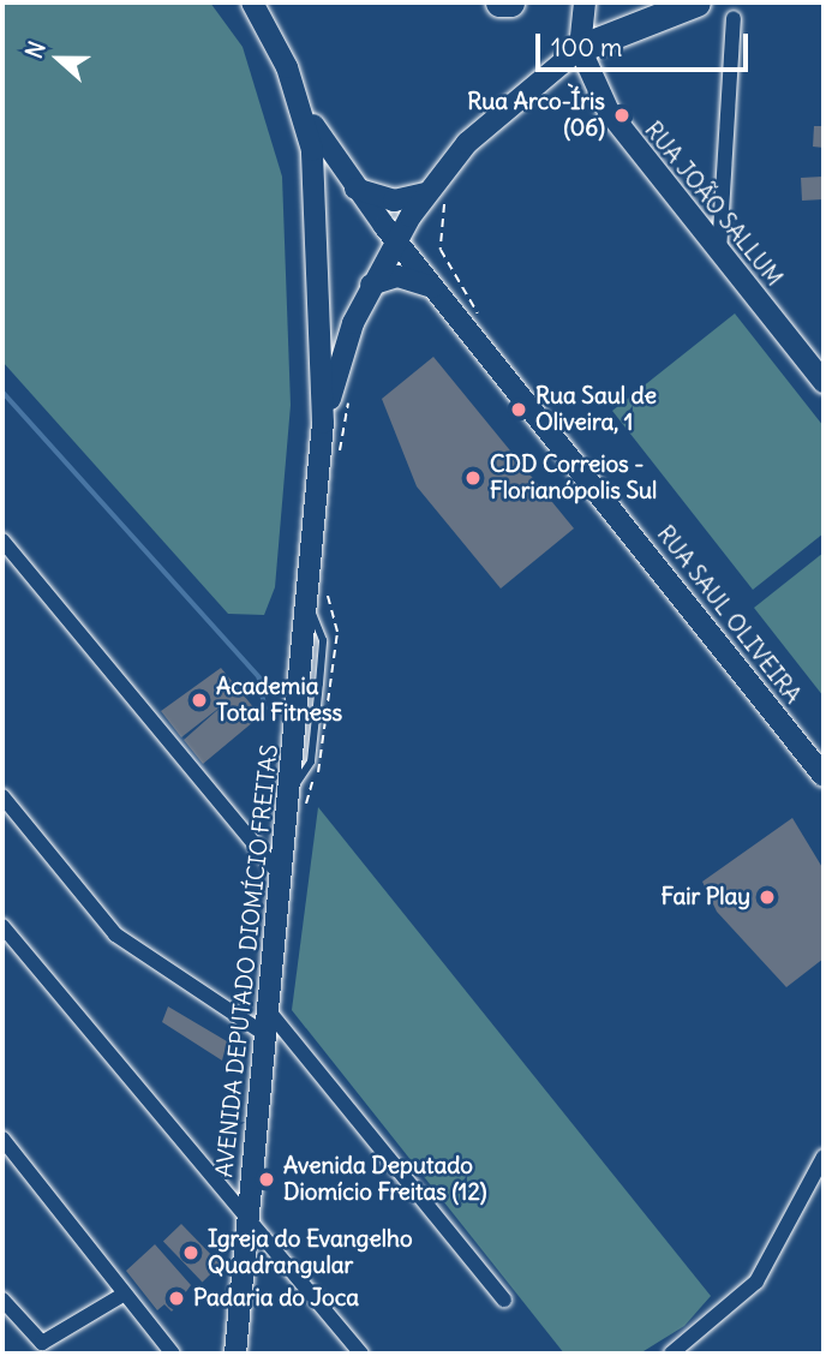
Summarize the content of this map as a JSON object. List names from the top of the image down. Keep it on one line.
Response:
{"streets":{"street":["RUA JOÃO SALLUM","RUA SAUL OLIVEIRA","AVENIDA DEPUTADO DIOMÍCIO FREITAS"]},"crossings":[["RUA JOÃO SALLUM","AVENIDA DEPUTADO DIOMÍCIO FREITAS"],["RUA SAUL OLIVEIRA","AVENIDA DEPUTADO DIOMÍCIO FREITAS"]],"places":["Rua Arco-Íris (06)","Rua Saul de Oliveira, 1","CDD Correios - Florianópolis Sul","Academia Total Fitness","Fair Play","Avenida Deputado Diomício Freitas (12)","Igreja do Evangelho Quadrangular","Padaria do Joca"],"scale_bar":"100 m","north":"left"}
